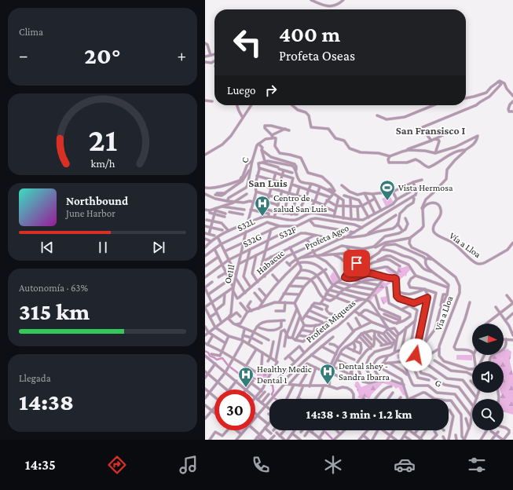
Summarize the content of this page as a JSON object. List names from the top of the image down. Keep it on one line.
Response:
{"streets":{"street":["C","S32L","S32F","Profeta Ageo","S32G","Vía a Lloa","Habacuc","Oe11l","Via a Lloa","Profeta Miqueas","G"]},"crossings":[["S32L","S32G"],["S32L","Oe11l"],["S32F","Profeta Ageo"],["S32F","Habacuc"],["S32F","Oe11l"],["S32G","Oe11l"],["Habacuc","Oe11l"]],"districts":["San Fransisco I","San Luis"],"places":{"sports":["Vista Hermosa"],"hospital":["Centro de salud San Luis","Dental shey - Sandra Ibarra","Healthy Medic Dental 1"]},"north":"right","page":{"tile":["Clima",["Autonomía · 63%","315 km"],["Llegada","14:38"]],"turn":["400 m","Profeta Oseas"],"heat":["−","20°","+"],"then":"Luego","song":["Northbound","June Harbor"],"limit":"30","trip":"14:38 · 3 min · 1.2 km","tabs":"14:35","gauge":["21","km/h"]}}
